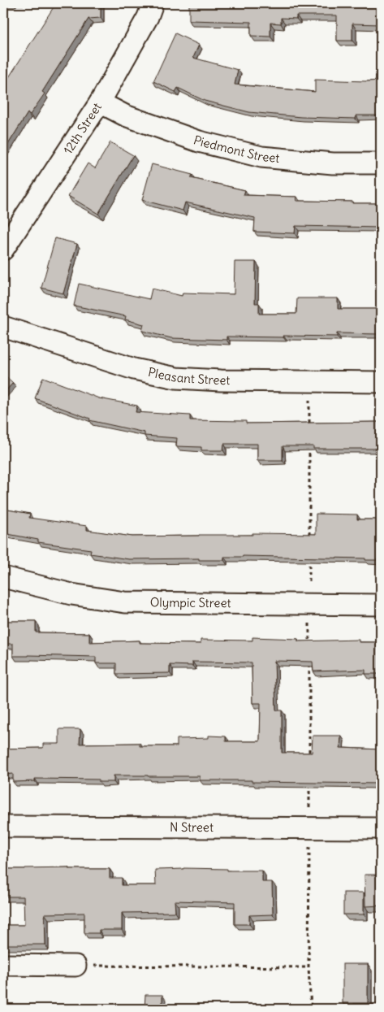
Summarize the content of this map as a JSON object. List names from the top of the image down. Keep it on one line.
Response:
{"streets":{"street":["12th Street","Piedmont Street","Pleasant Street","Olympic Street","N Street"]},"crossings":[["12th Street","Piedmont Street"]]}
